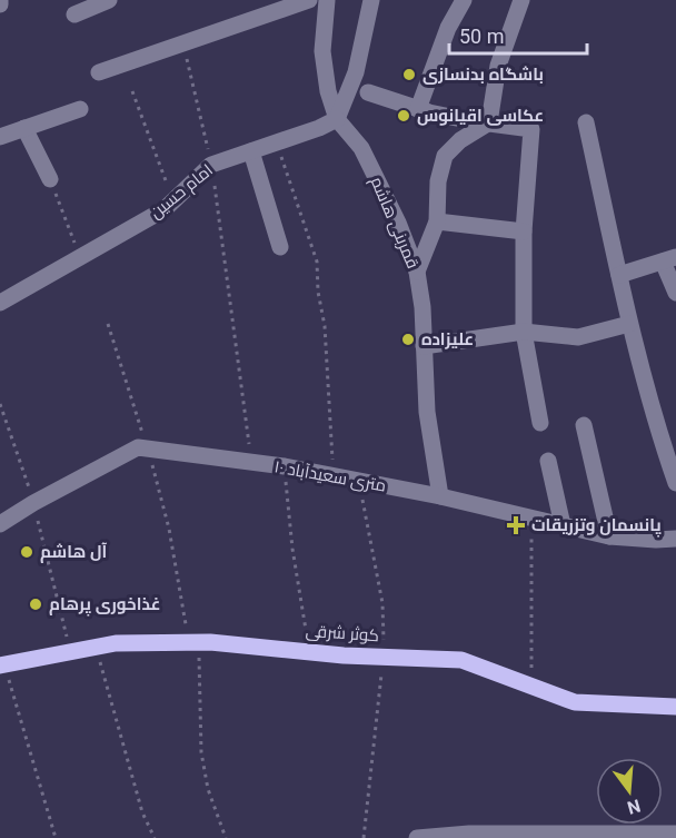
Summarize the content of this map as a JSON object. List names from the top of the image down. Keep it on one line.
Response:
{"streets":{"main road":["کوثر شرقی"],"street":["امام حسین","قمربنی هاشم","۱۰ متری سعیدآباد"]},"crossings":[["امام حسین","قمربنی هاشم"],["قمربنی هاشم","۱۰ متری سعیدآباد"]],"places":{"other":["باشگاه بدنسازی","عکاسی اقیانوس","علیزاده","آل هاشم","غذاخوری پرهام"],"health":["پانسمان وتزریقات"]},"scale_bar":"50 m","north":"bottom"}
